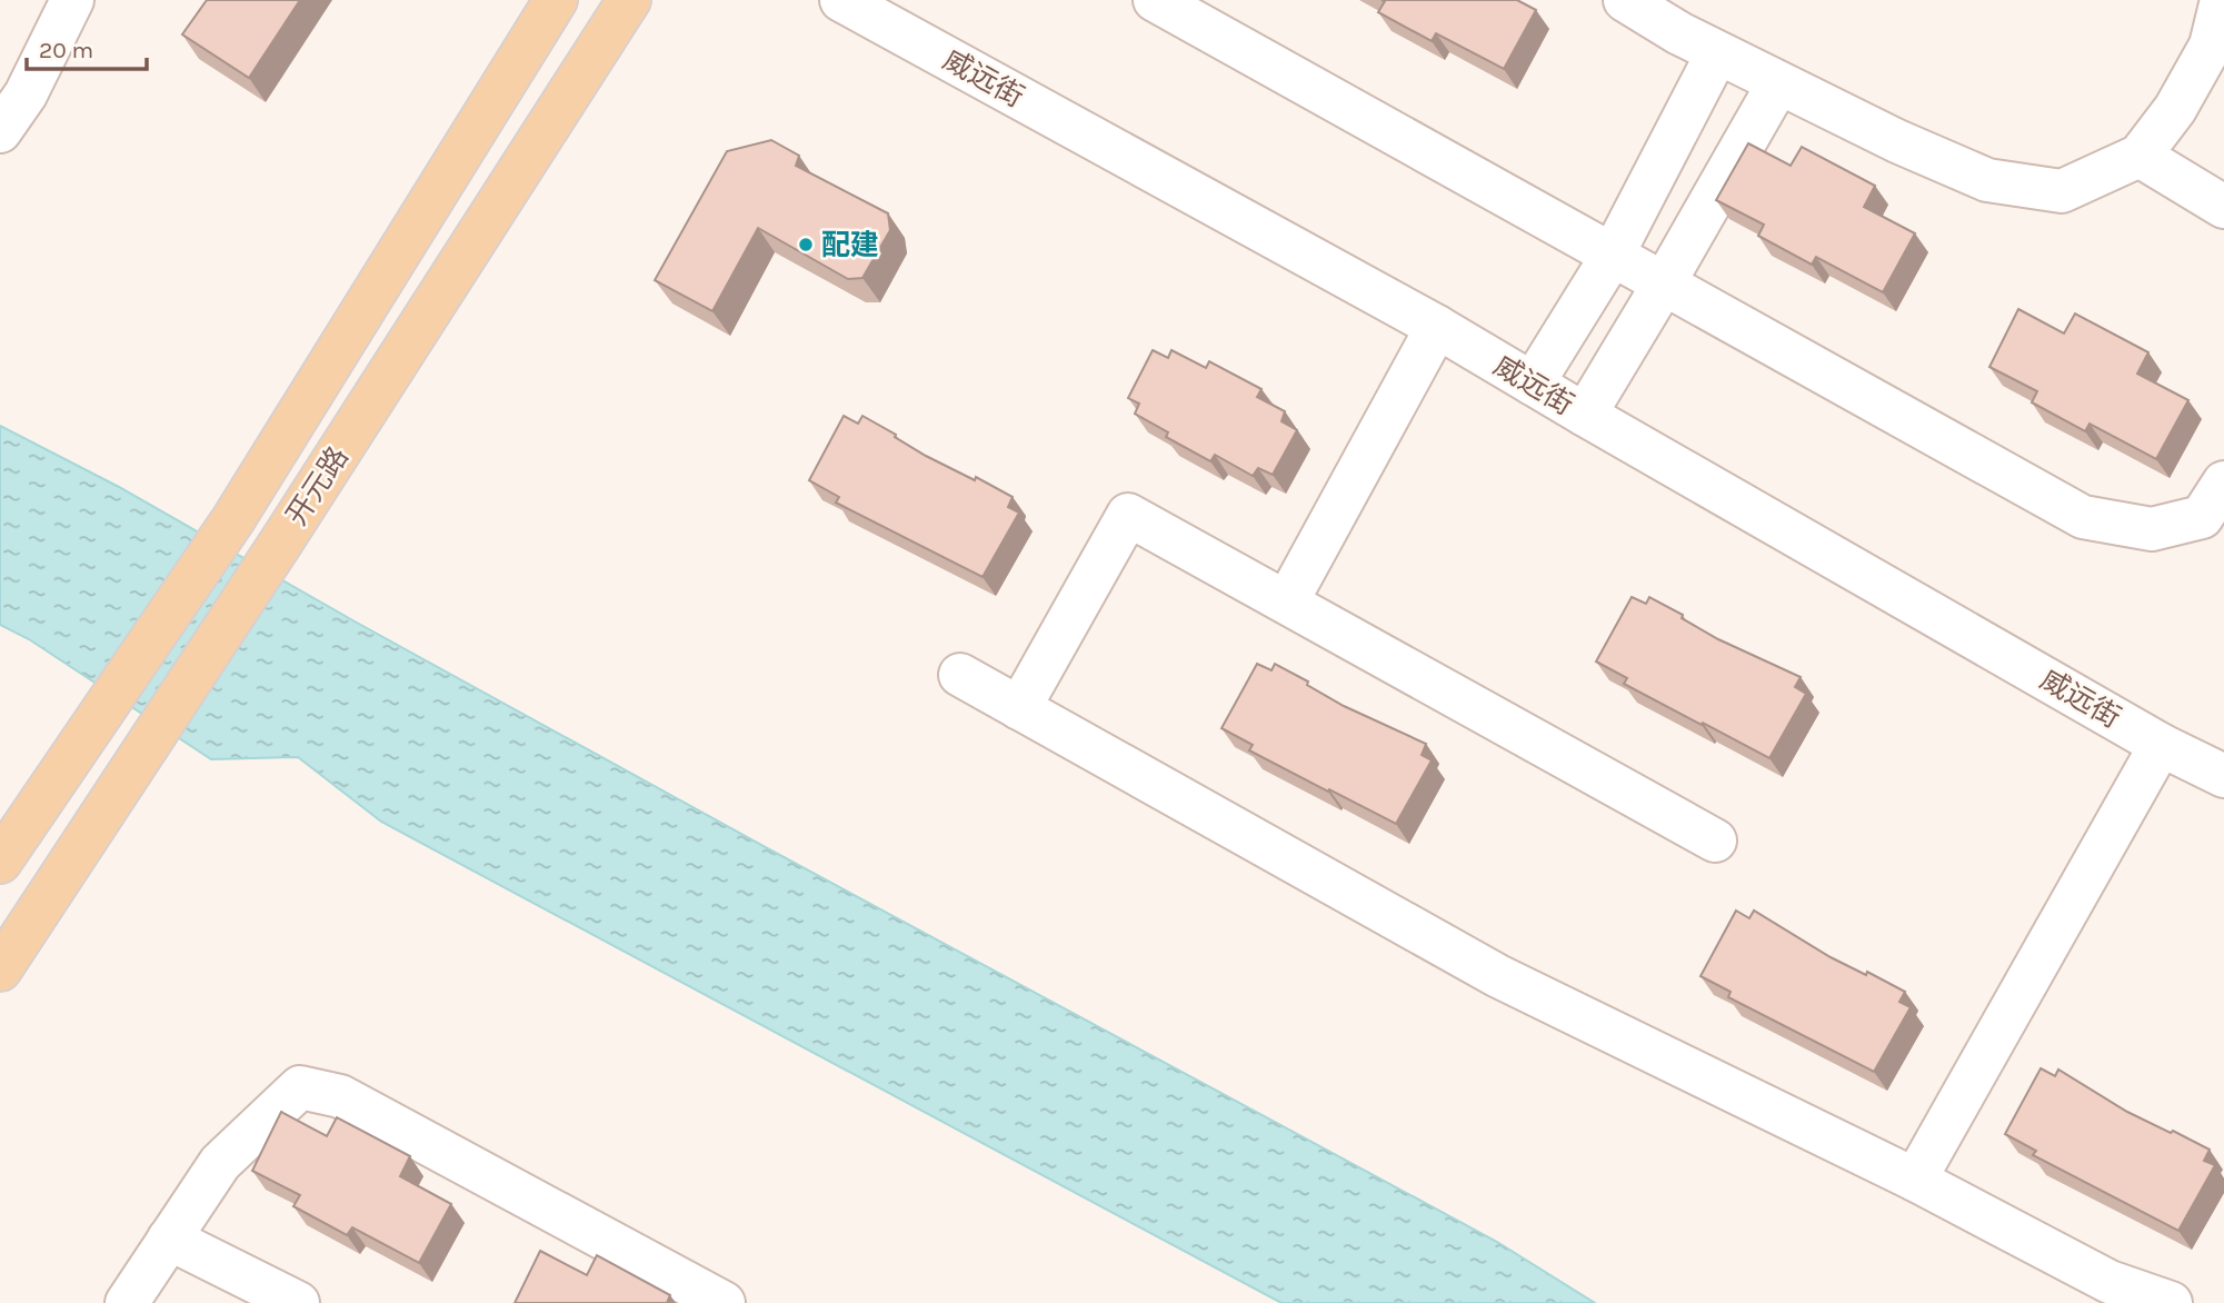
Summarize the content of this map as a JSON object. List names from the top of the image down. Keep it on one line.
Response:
{"streets":{"main road":["开元路"],"street":["威远街"]},"places":["配建"],"scale_bar":"20 m"}
